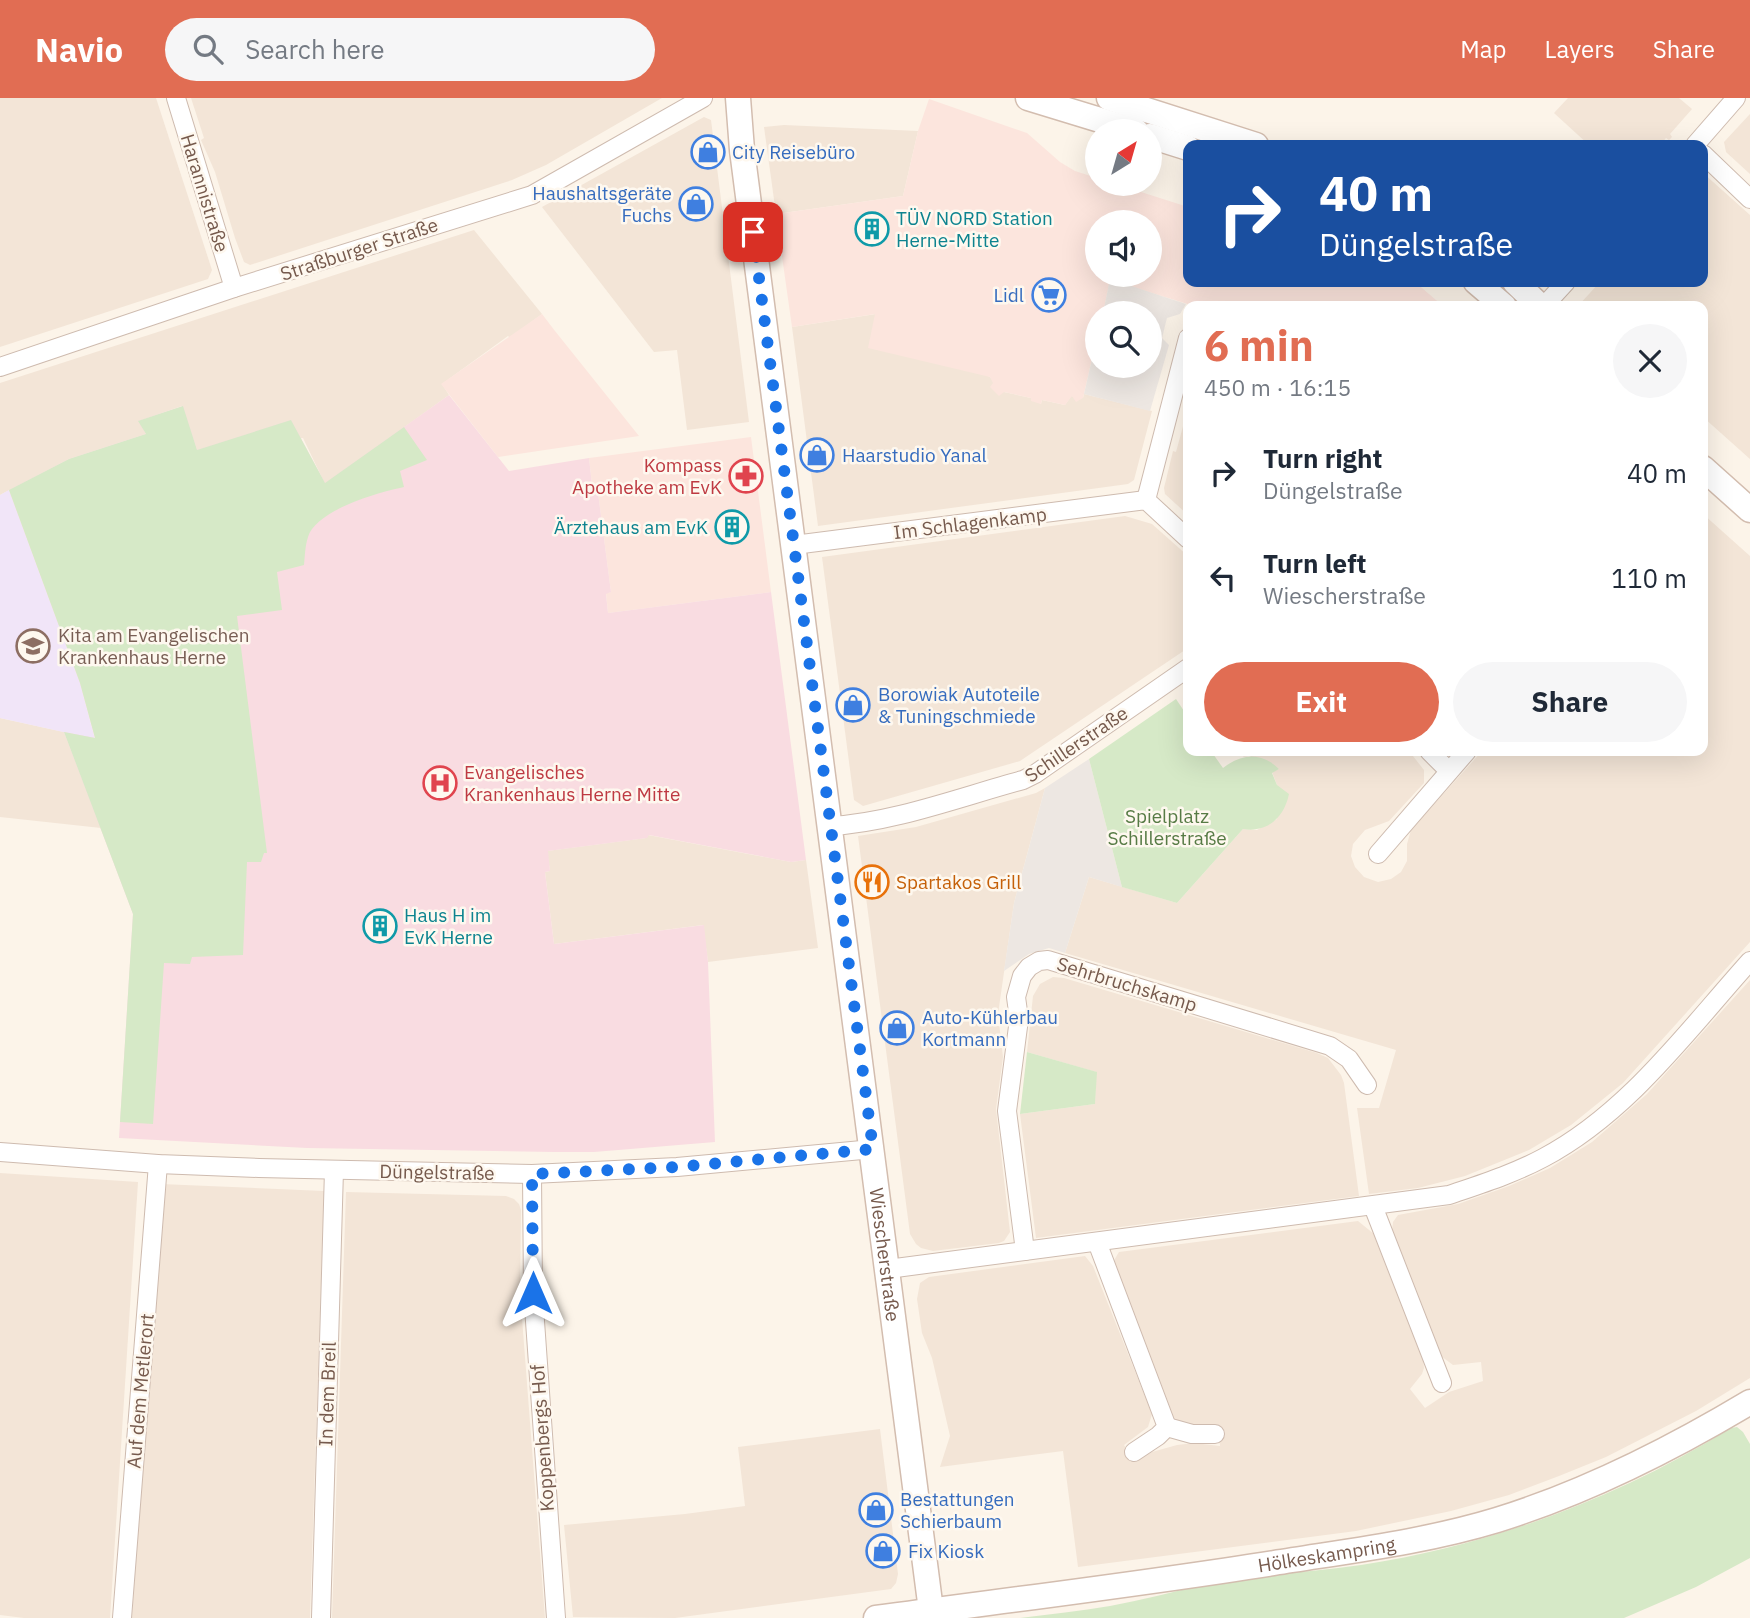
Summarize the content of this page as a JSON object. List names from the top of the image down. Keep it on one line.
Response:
{"streets":{"street":["Harannistraße","Straßburger Straße","Im Schlagenkamp","Schillerstraße","Sehrbruchskamp","Düngelstraße","Wiescherstraße","Auf dem Metlerort","In dem Breil","Koppenbergs Hof","Hölkeskampring"]},"crossings":[["Harannistraße","Straßburger Straße"],["Im Schlagenkamp","Wiescherstraße"],["Schillerstraße","Wiescherstraße"],["Düngelstraße","Wiescherstraße"],["Düngelstraße","Auf dem Metlerort"],["Düngelstraße","In dem Breil"],["Düngelstraße","Koppenbergs Hof"],["Wiescherstraße","Hölkeskampring"]],"parks":["Spielplatz Schillerstraße"],"places":{"shop":["City Reisebüro","Haushaltsgeräte Fuchs","Haarstudio Yanal","Borowiak Autoteile & Tuningschmiede","Auto-Kühlerbau Kortmann","Bestattungen Schierbaum","Fix Kiosk"],"building":["TÜV NORD Station Herne-Mitte","Ärztehaus am EvK","Haus H im EvK Herne"],"supermarket":["Lidl"],"pharmacy":["Kompass Apotheke am EvK"],"school or university":["Kita am Evangelischen Krankenhaus Herne"],"hospital":["Evangelisches Krankenhaus Herne Mitte"],"restaurant":["Spartakos Grill"]},"north":"top right","page":{"header":"Navio","search":"Search here","nav":["Map","Layers","Share"],"turn":["40 m","Düngelstraße"],"heading":["6 min","450 m · 16:15"],"list":[{"name":"Turn right","note":"Düngelstraße","value":"40 m"},{"name":"Turn left","note":"Wiescherstraße","value":"110 m"}],"buttons":["Exit","Share"]}}
